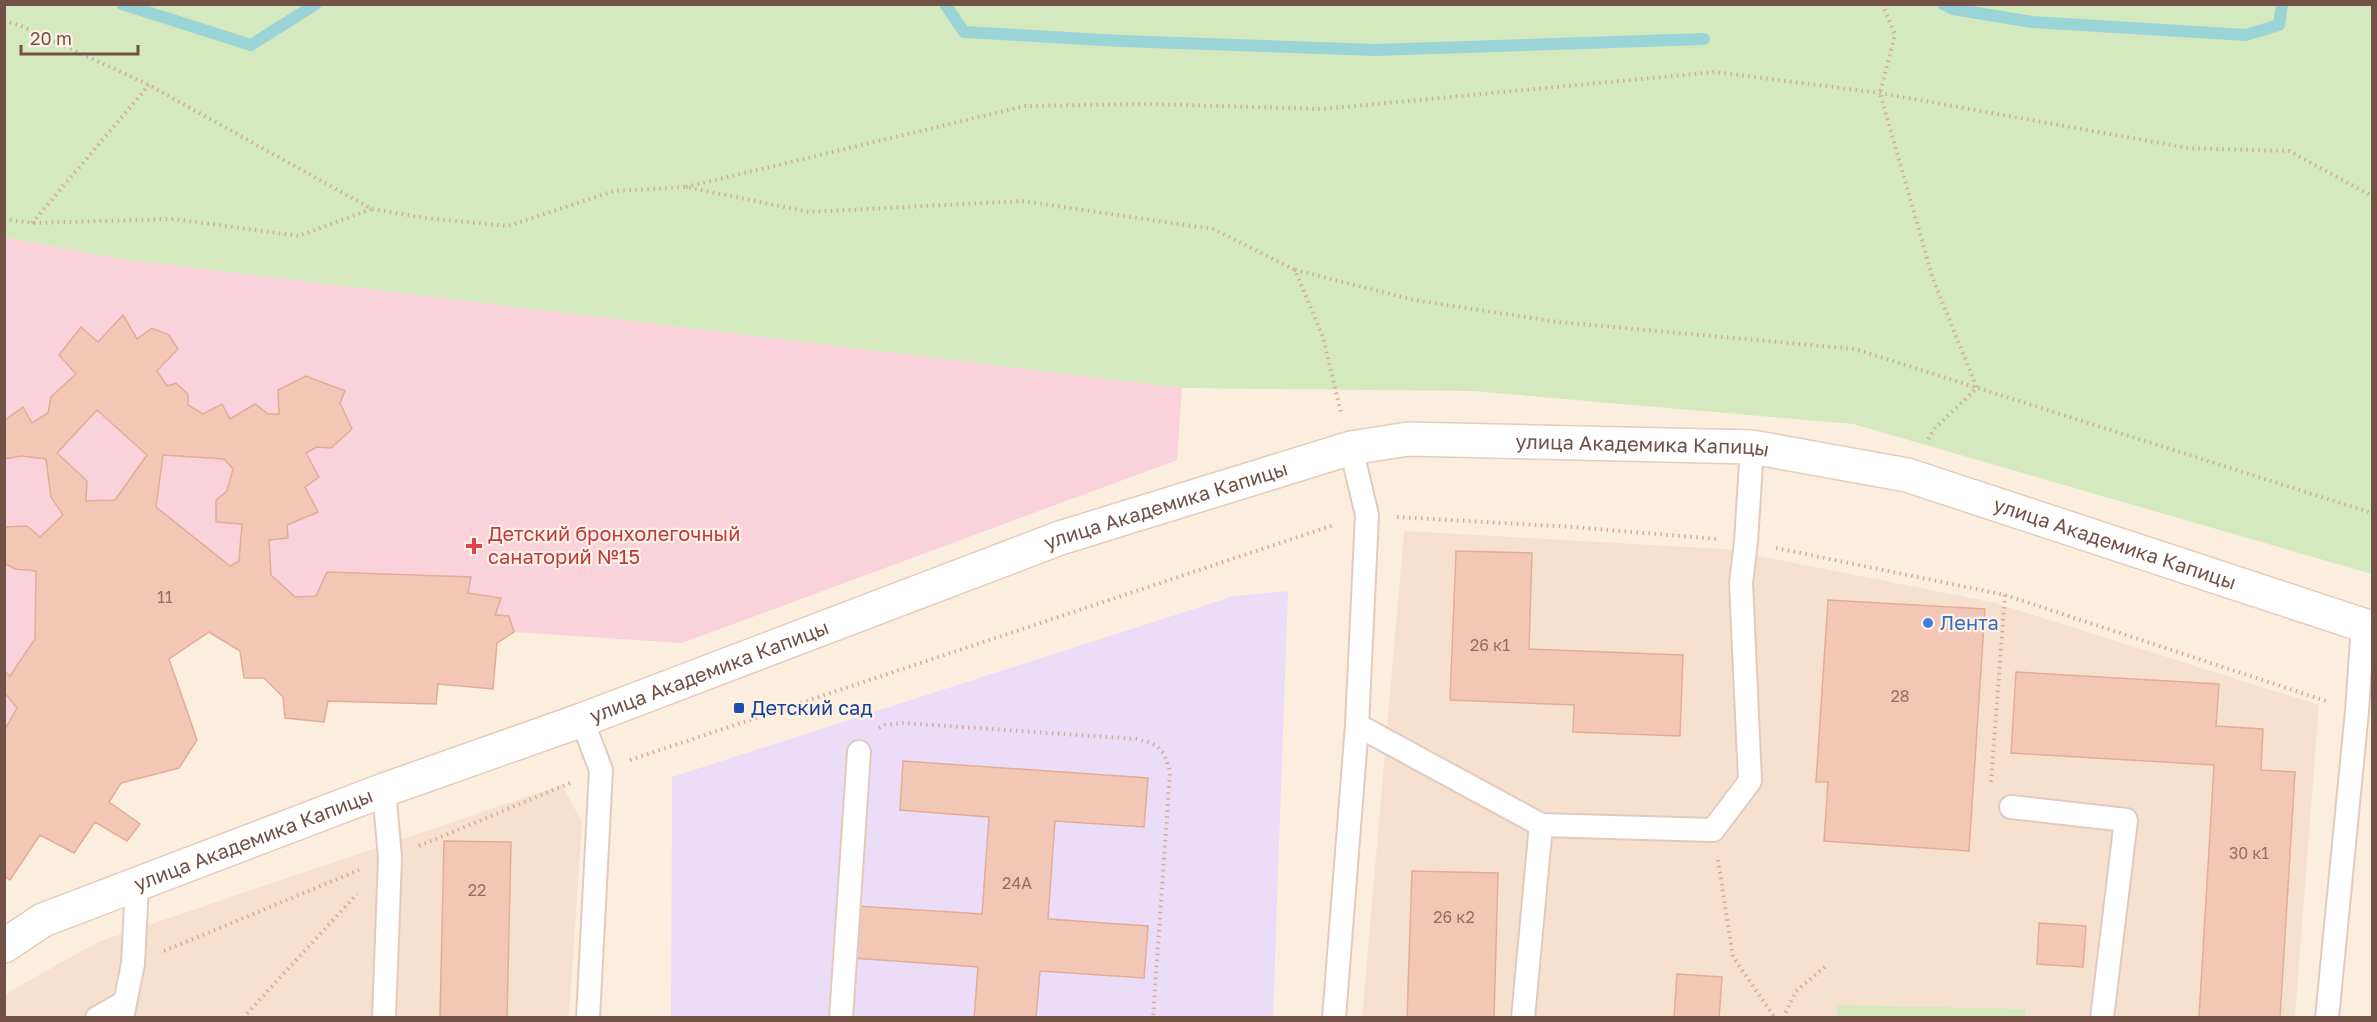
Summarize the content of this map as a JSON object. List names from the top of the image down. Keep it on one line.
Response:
{"streets":{"street":["улица Академика Капицы"]},"places":{"health":["Детский бронхолегочный санаторий №15"],"other":["Лента"],"transit":["Детский сад"]},"house_numbers":["11","26 к1","28","30 к1","24А","22","26 к2"],"scale_bar":"20 m"}
